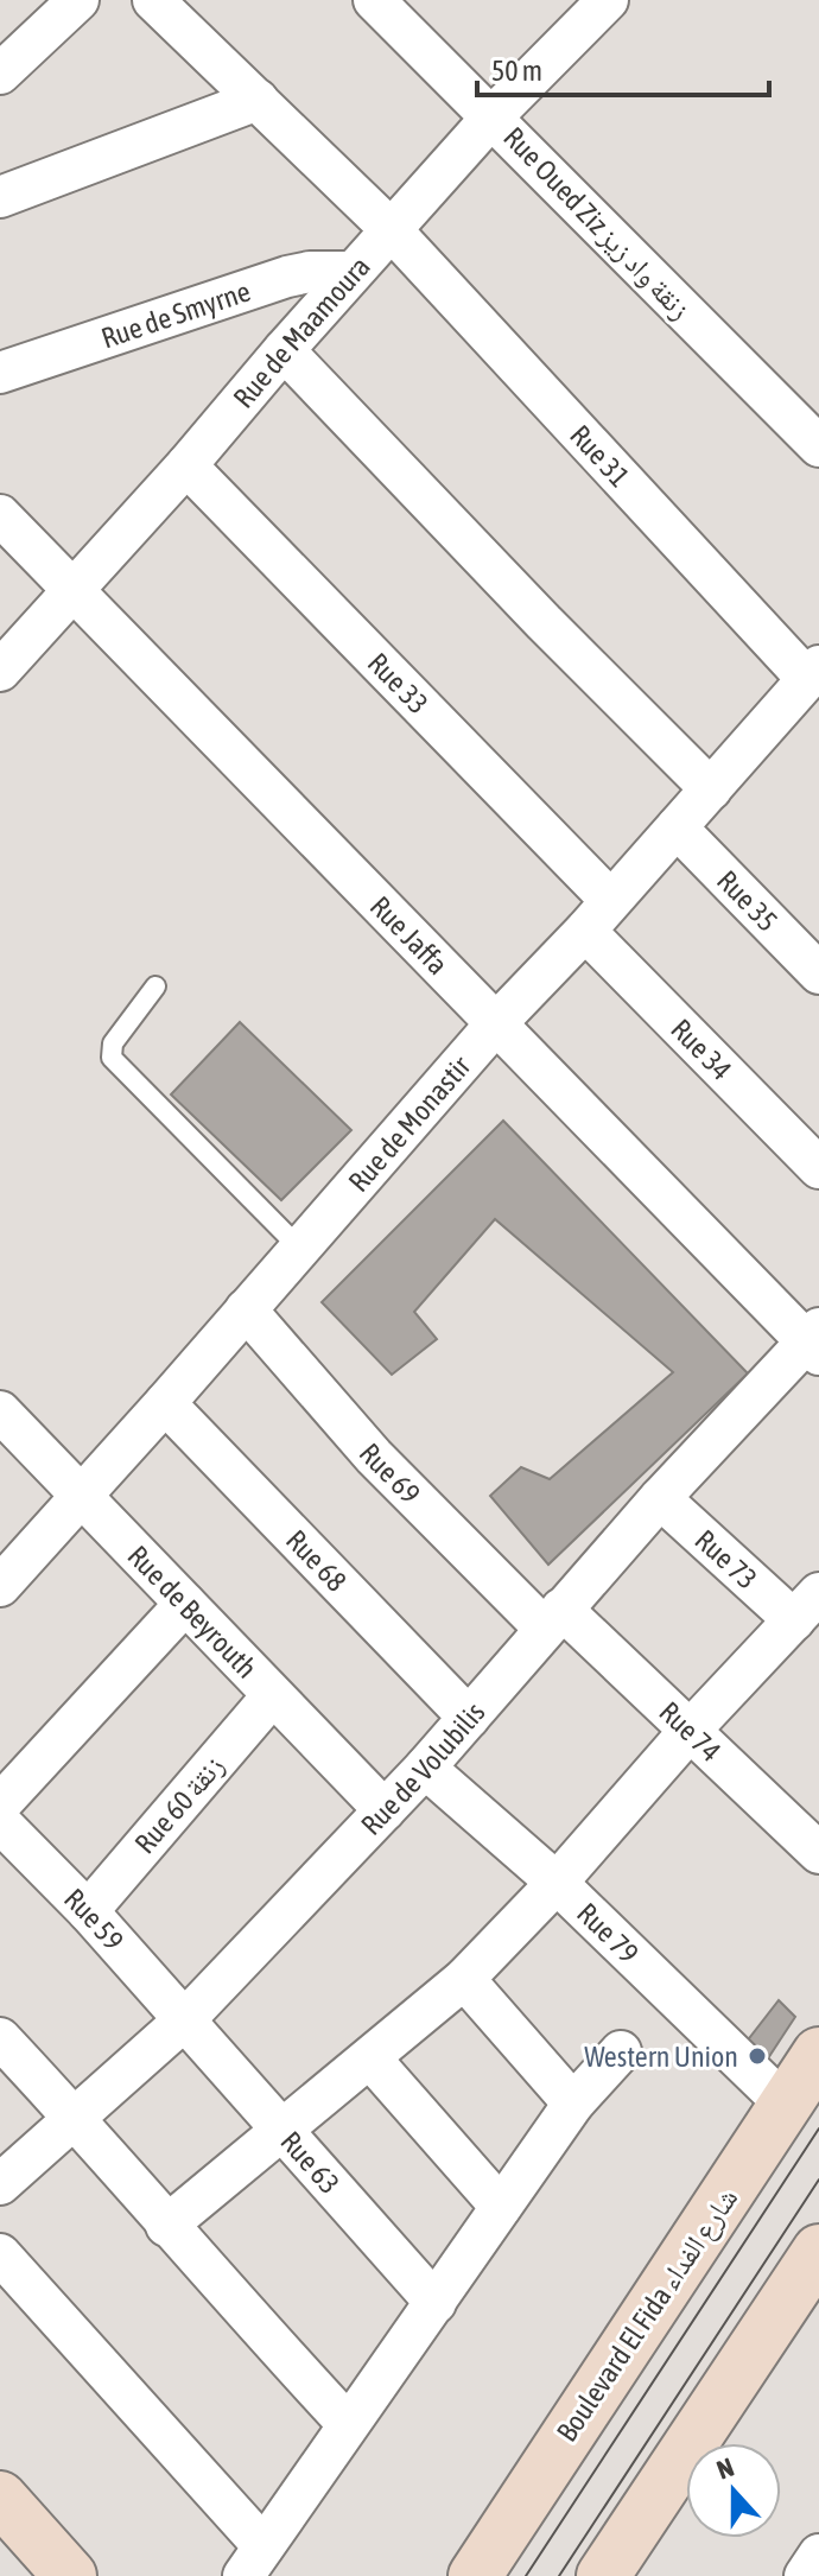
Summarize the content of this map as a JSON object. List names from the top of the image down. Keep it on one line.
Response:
{"streets":{"main road":["Boulevard El Fida شارع الفداء"],"street":["Rue Oued Ziz زنقة واد زيز","Rue de Smyrne","Rue de Maamoura","Rue 31","Rue 33","Rue 35","Rue Jaffa","Rue 34","Rue de Monastir","Rue 69","Rue 73","Rue 68","Rue de Beyrouth","Rue 74","Rue de Volubilis","Rue 60 زنقة","Rue 59","Rue 79","Rue 63"]},"crossings":[["Rue Oued Ziz زنقة واد زيز","Rue de Maamoura"],["Rue de Smyrne","Rue de Maamoura"],["Rue de Maamoura","Rue 31"],["Rue de Maamoura","Rue 33"],["Rue de Maamoura","Rue Jaffa"],["Rue 31","Rue de Monastir"],["Rue 33","Rue de Monastir"],["Rue 35","Rue de Monastir"],["Rue Jaffa","Rue de Monastir"],["Rue Jaffa","Rue de Volubilis"],["Rue 34","Rue de Monastir"],["Rue de Monastir","Rue 69"],["Rue de Monastir","Rue 68"],["Rue de Monastir","Rue de Beyrouth"],["Rue 69","Rue 74"],["Rue 69","Rue de Volubilis"],["Rue 73","Rue de Volubilis"],["Rue 68","Rue de Volubilis"],["Rue de Beyrouth","Rue de Volubilis"],["Rue de Beyrouth","Rue 60 زنقة"],["Rue 74","Rue de Volubilis"],["Rue de Volubilis","Rue 59"],["Rue de Volubilis","Rue 79"],["Rue de Volubilis","Rue 63"],["Rue 60 زنقة","Rue 59"],["Rue 59","Rue 63"],["Rue 79","Boulevard El Fida شارع الفداء"]],"places":["Western Union"],"scale_bar":"50 m","north":"top"}
